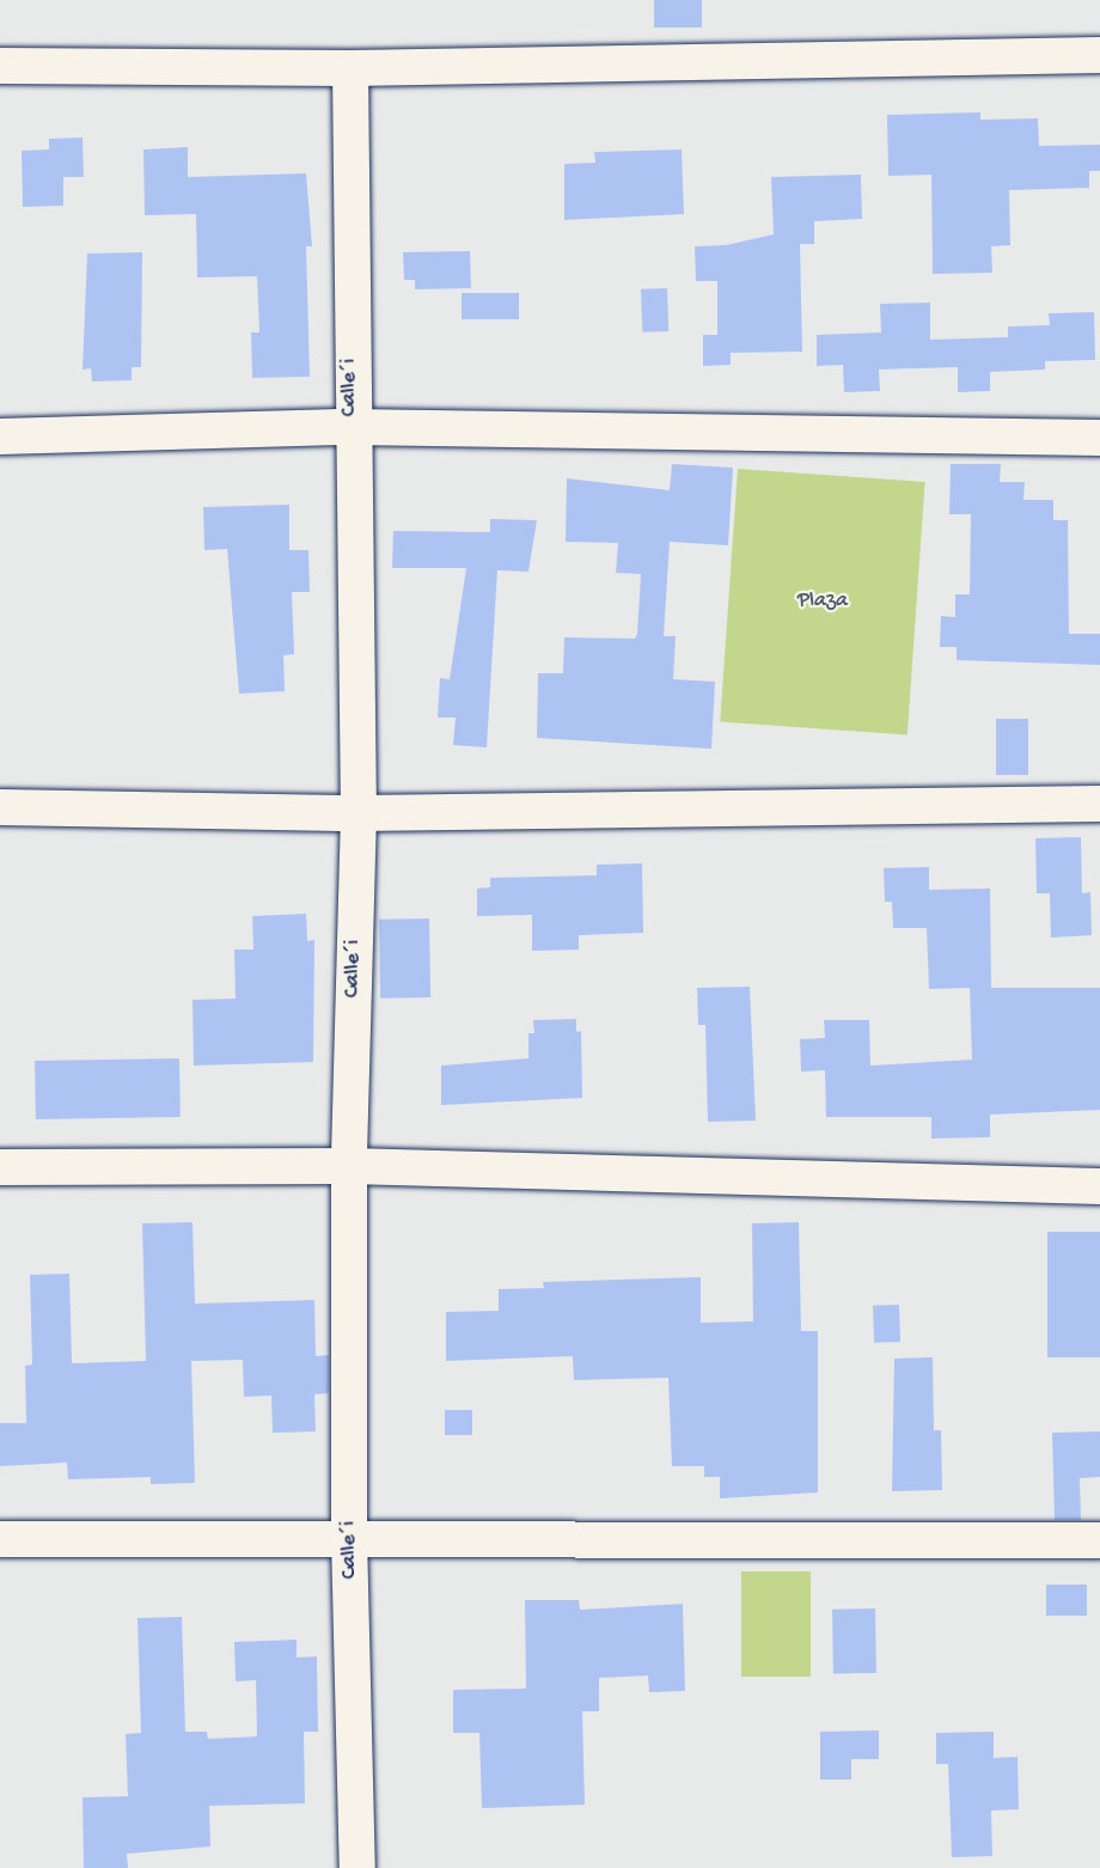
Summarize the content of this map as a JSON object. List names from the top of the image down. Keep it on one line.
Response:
{"streets":{"street":["Calle´i"]},"parks":["Plaza"]}
